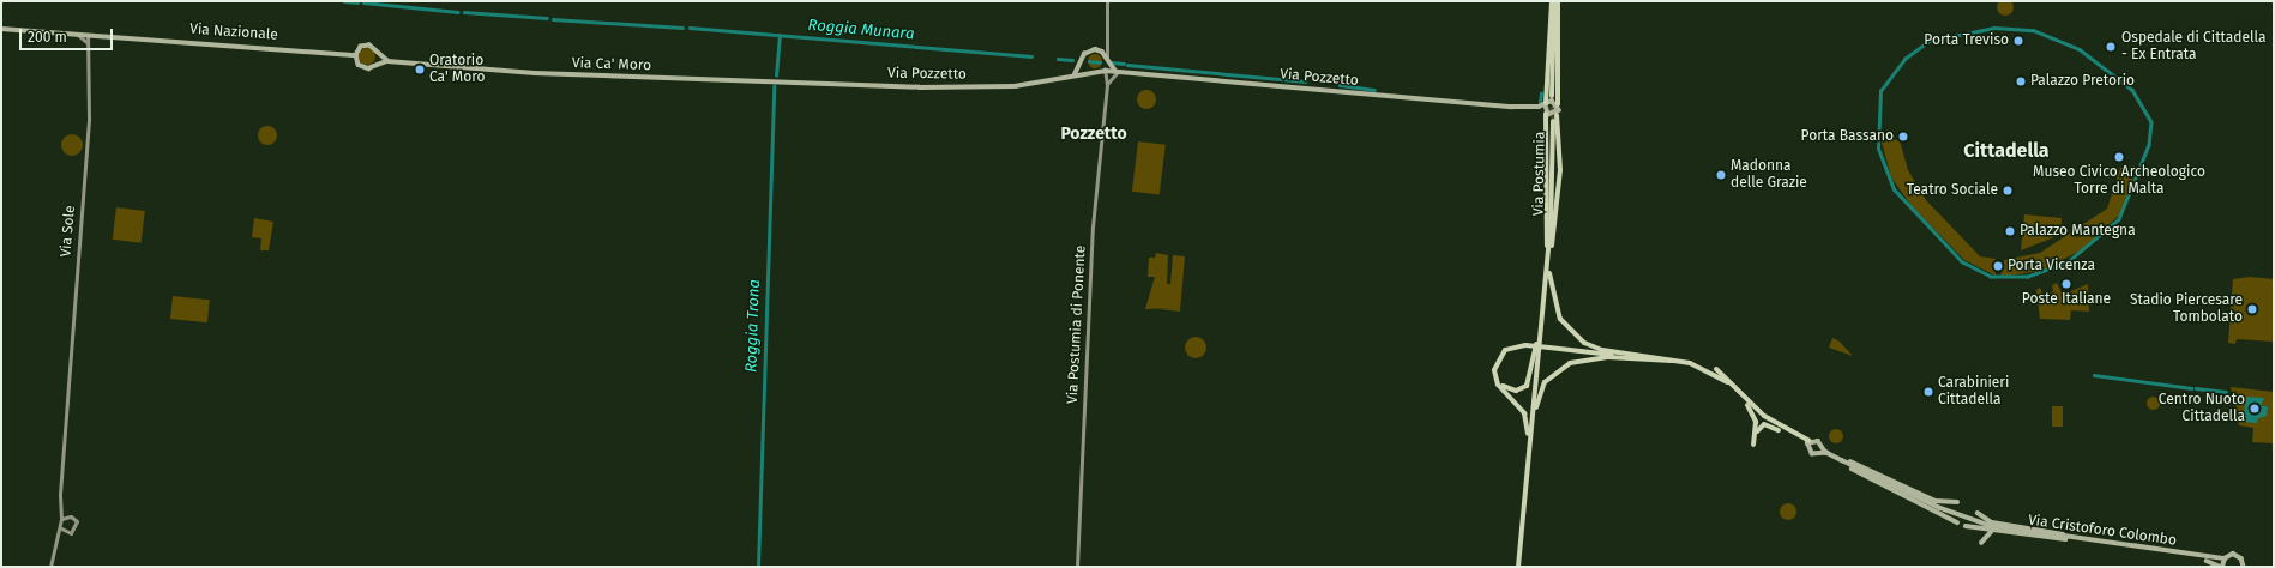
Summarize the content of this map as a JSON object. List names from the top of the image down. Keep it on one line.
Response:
{"streets":{"highway":["Via Postumia"],"main road":["Via Nazionale","Via Ca' Moro","Via Pozzetto","Via Sole","Via Postumia di Ponente","Via Cristoforo Colombo"]},"crossings":[["Via Nazionale","Via Ca' Moro"],["Via Nazionale","Via Sole"],["Via Ca' Moro","Via Pozzetto"],["Via Pozzetto","Via Postumia di Ponente"]],"districts":["Pozzetto","Cittadella"],"water":["Roggia Munara","Roggia Trona"],"places":["Porta Treviso","Ospedale di Cittadella - Ex Entrata","Oratorio Ca' Moro","Palazzo Pretorio","Porta Bassano","Museo Civico Archeologico Torre di Malta","Madonna delle Grazie","Teatro Sociale","Palazzo Mantegna","Porta Vicenza","Poste Italiane","Stadio Piercesare Tombolato","Carabinieri Cittadella","Centro Nuoto Cittadella"],"scale_bar":"200 m"}
